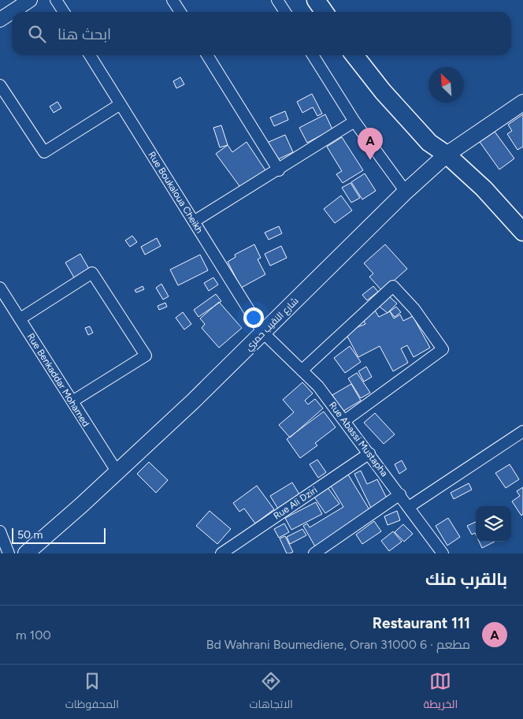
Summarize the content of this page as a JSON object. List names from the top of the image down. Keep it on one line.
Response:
{"streets":{"main road":["شارع النقيب حمري"],"street":["Rue Boukaloua Cheikh","Rue Benkaddar Mohamed","Rue Abassi Mustapha","Rue Ali Dziri"]},"crossings":[["Rue Boukaloua Cheikh","شارع النقيب حمري"],["Rue Boukaloua Cheikh","Rue Abassi Mustapha"],["شارع النقيب حمري","Rue Benkaddar Mohamed"],["شارع النقيب حمري","Rue Abassi Mustapha"],["Rue Abassi Mustapha","Rue Ali Dziri"]],"scale_bar":"50 m","north":"top left","page":{"search":"ابحث هنا","pins":"A","scale":"50 m","heading":"بالقرب منك","list":[{"mark":"A","name":"111 Restaurant","note":"مطعم · 6 Bd Wahrani Boumediene, Oran 31000","value":"100 m"}],"nav":["الخريطة","الاتجاهات","المحفوظات"]}}
